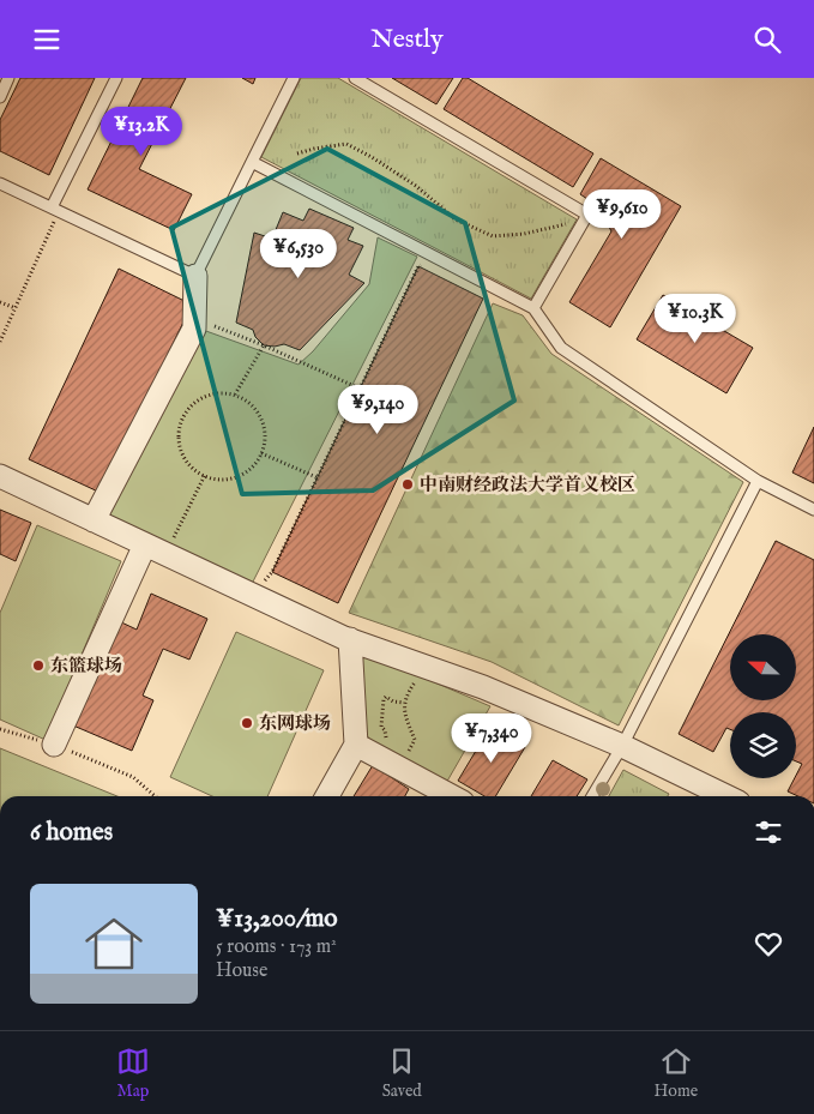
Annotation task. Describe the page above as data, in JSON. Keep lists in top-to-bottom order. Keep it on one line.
{"places":["中南财经政法大学首义校区","东篮球场","东网球场"],"north":"left","page":{"header":"Nestly","price":["¥13.2K","¥9,610","¥6,530","¥10.3K","¥9,140","¥7,340"],"heading":"6 homes","list":[{"name":"¥13,200/mo","note":"5 rooms · 173 m² · House"}],"tabs":["Map","Saved","Home"]}}
